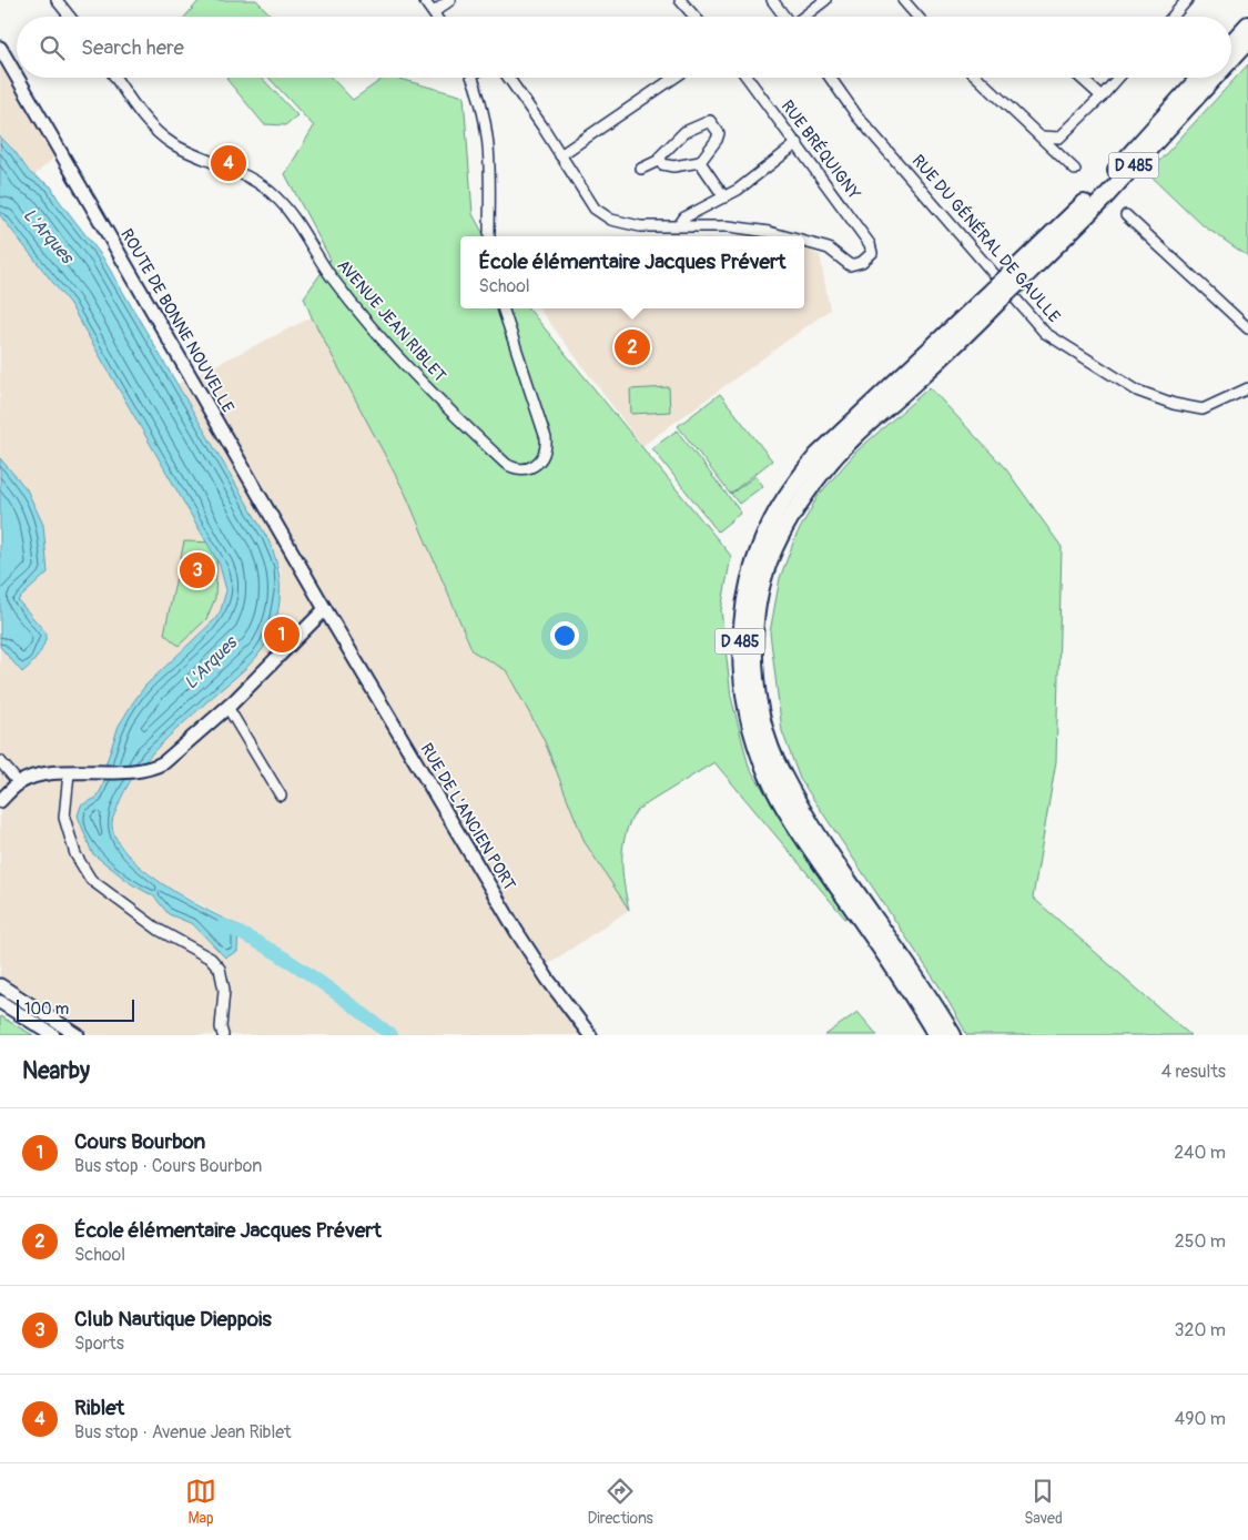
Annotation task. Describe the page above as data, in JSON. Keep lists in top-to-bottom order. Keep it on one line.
{"streets":{"highway":["D 485"],"main road":["ROUTE DE BONNE NOUVELLE","RUE DE L'ANCIEN PORT"],"street":["RUE BRÉQUIGNY","RUE DU GÉNÉRAL DE GAULLE","AVENUE JEAN RIBLET"]},"crossings":[["ROUTE DE BONNE NOUVELLE","RUE DE L'ANCIEN PORT"]],"water":["L'Arques"],"scale_bar":"100 m","page":{"search":"Search here","pins":["4","2","3","1"],"popup":["École élémentaire Jacques Prévert","School"],"scale":"100 m","heading":["Nearby","4 results"],"list":[{"mark":"1","name":"Cours Bourbon","note":"Bus stop · Cours Bourbon","value":"240 m"},{"mark":"2","name":"École élémentaire Jacques Prévert","note":"School","value":"250 m"},{"mark":"3","name":"Club Nautique Dieppois","note":"Sports","value":"320 m"},{"mark":"4","name":"Riblet","note":"Bus stop · Avenue Jean Riblet","value":"490 m"}],"nav":["Map","Directions","Saved"]}}
